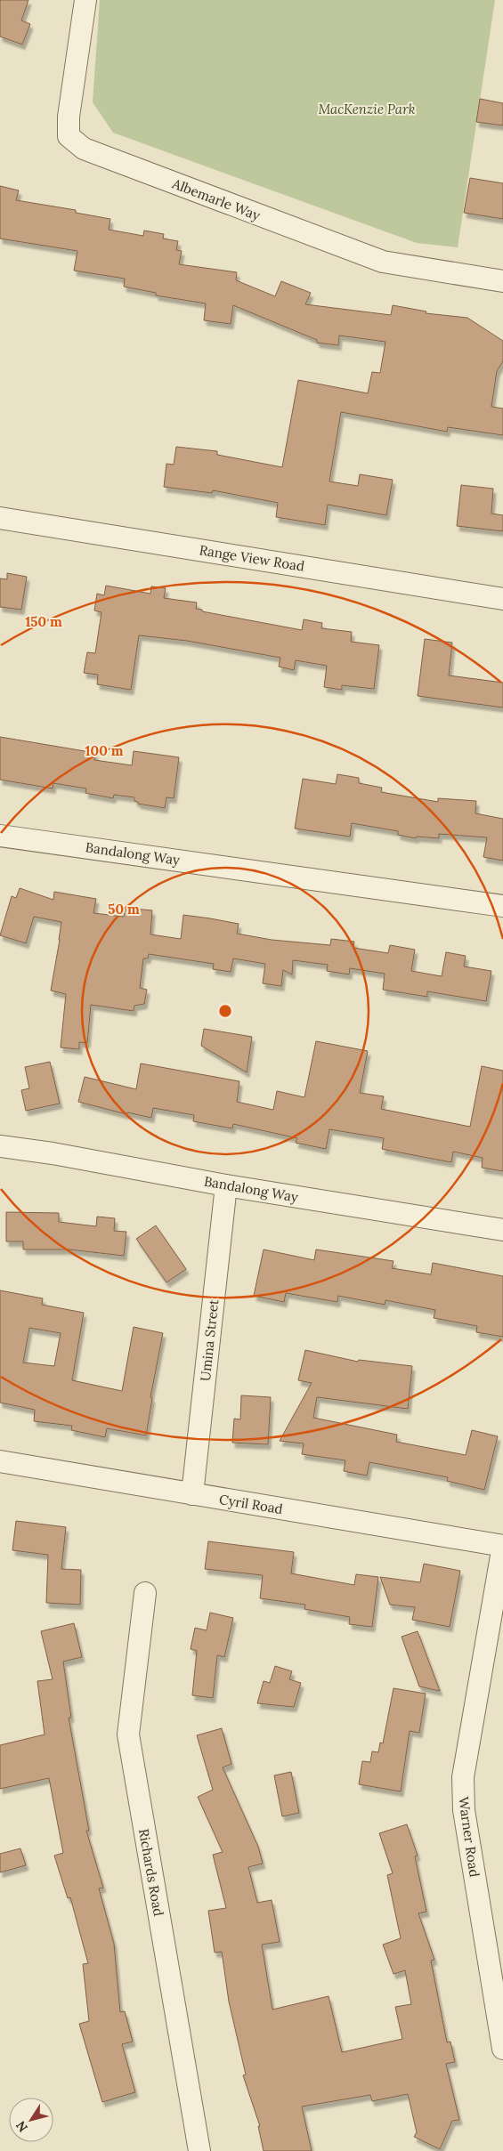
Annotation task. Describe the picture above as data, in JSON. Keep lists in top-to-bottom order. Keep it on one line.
{"streets":{"street":["Albemarle Way","Range View Road","Bandalong Way","Umina Street","Cyril Road","Warner Road","Richards Road"]},"crossings":[["Bandalong Way","Umina Street"],["Umina Street","Cyril Road"],["Cyril Road","Warner Road"]],"parks":["MacKenzie Park"],"north":"bottom left","rings":["150 m","100 m","50 m"]}
